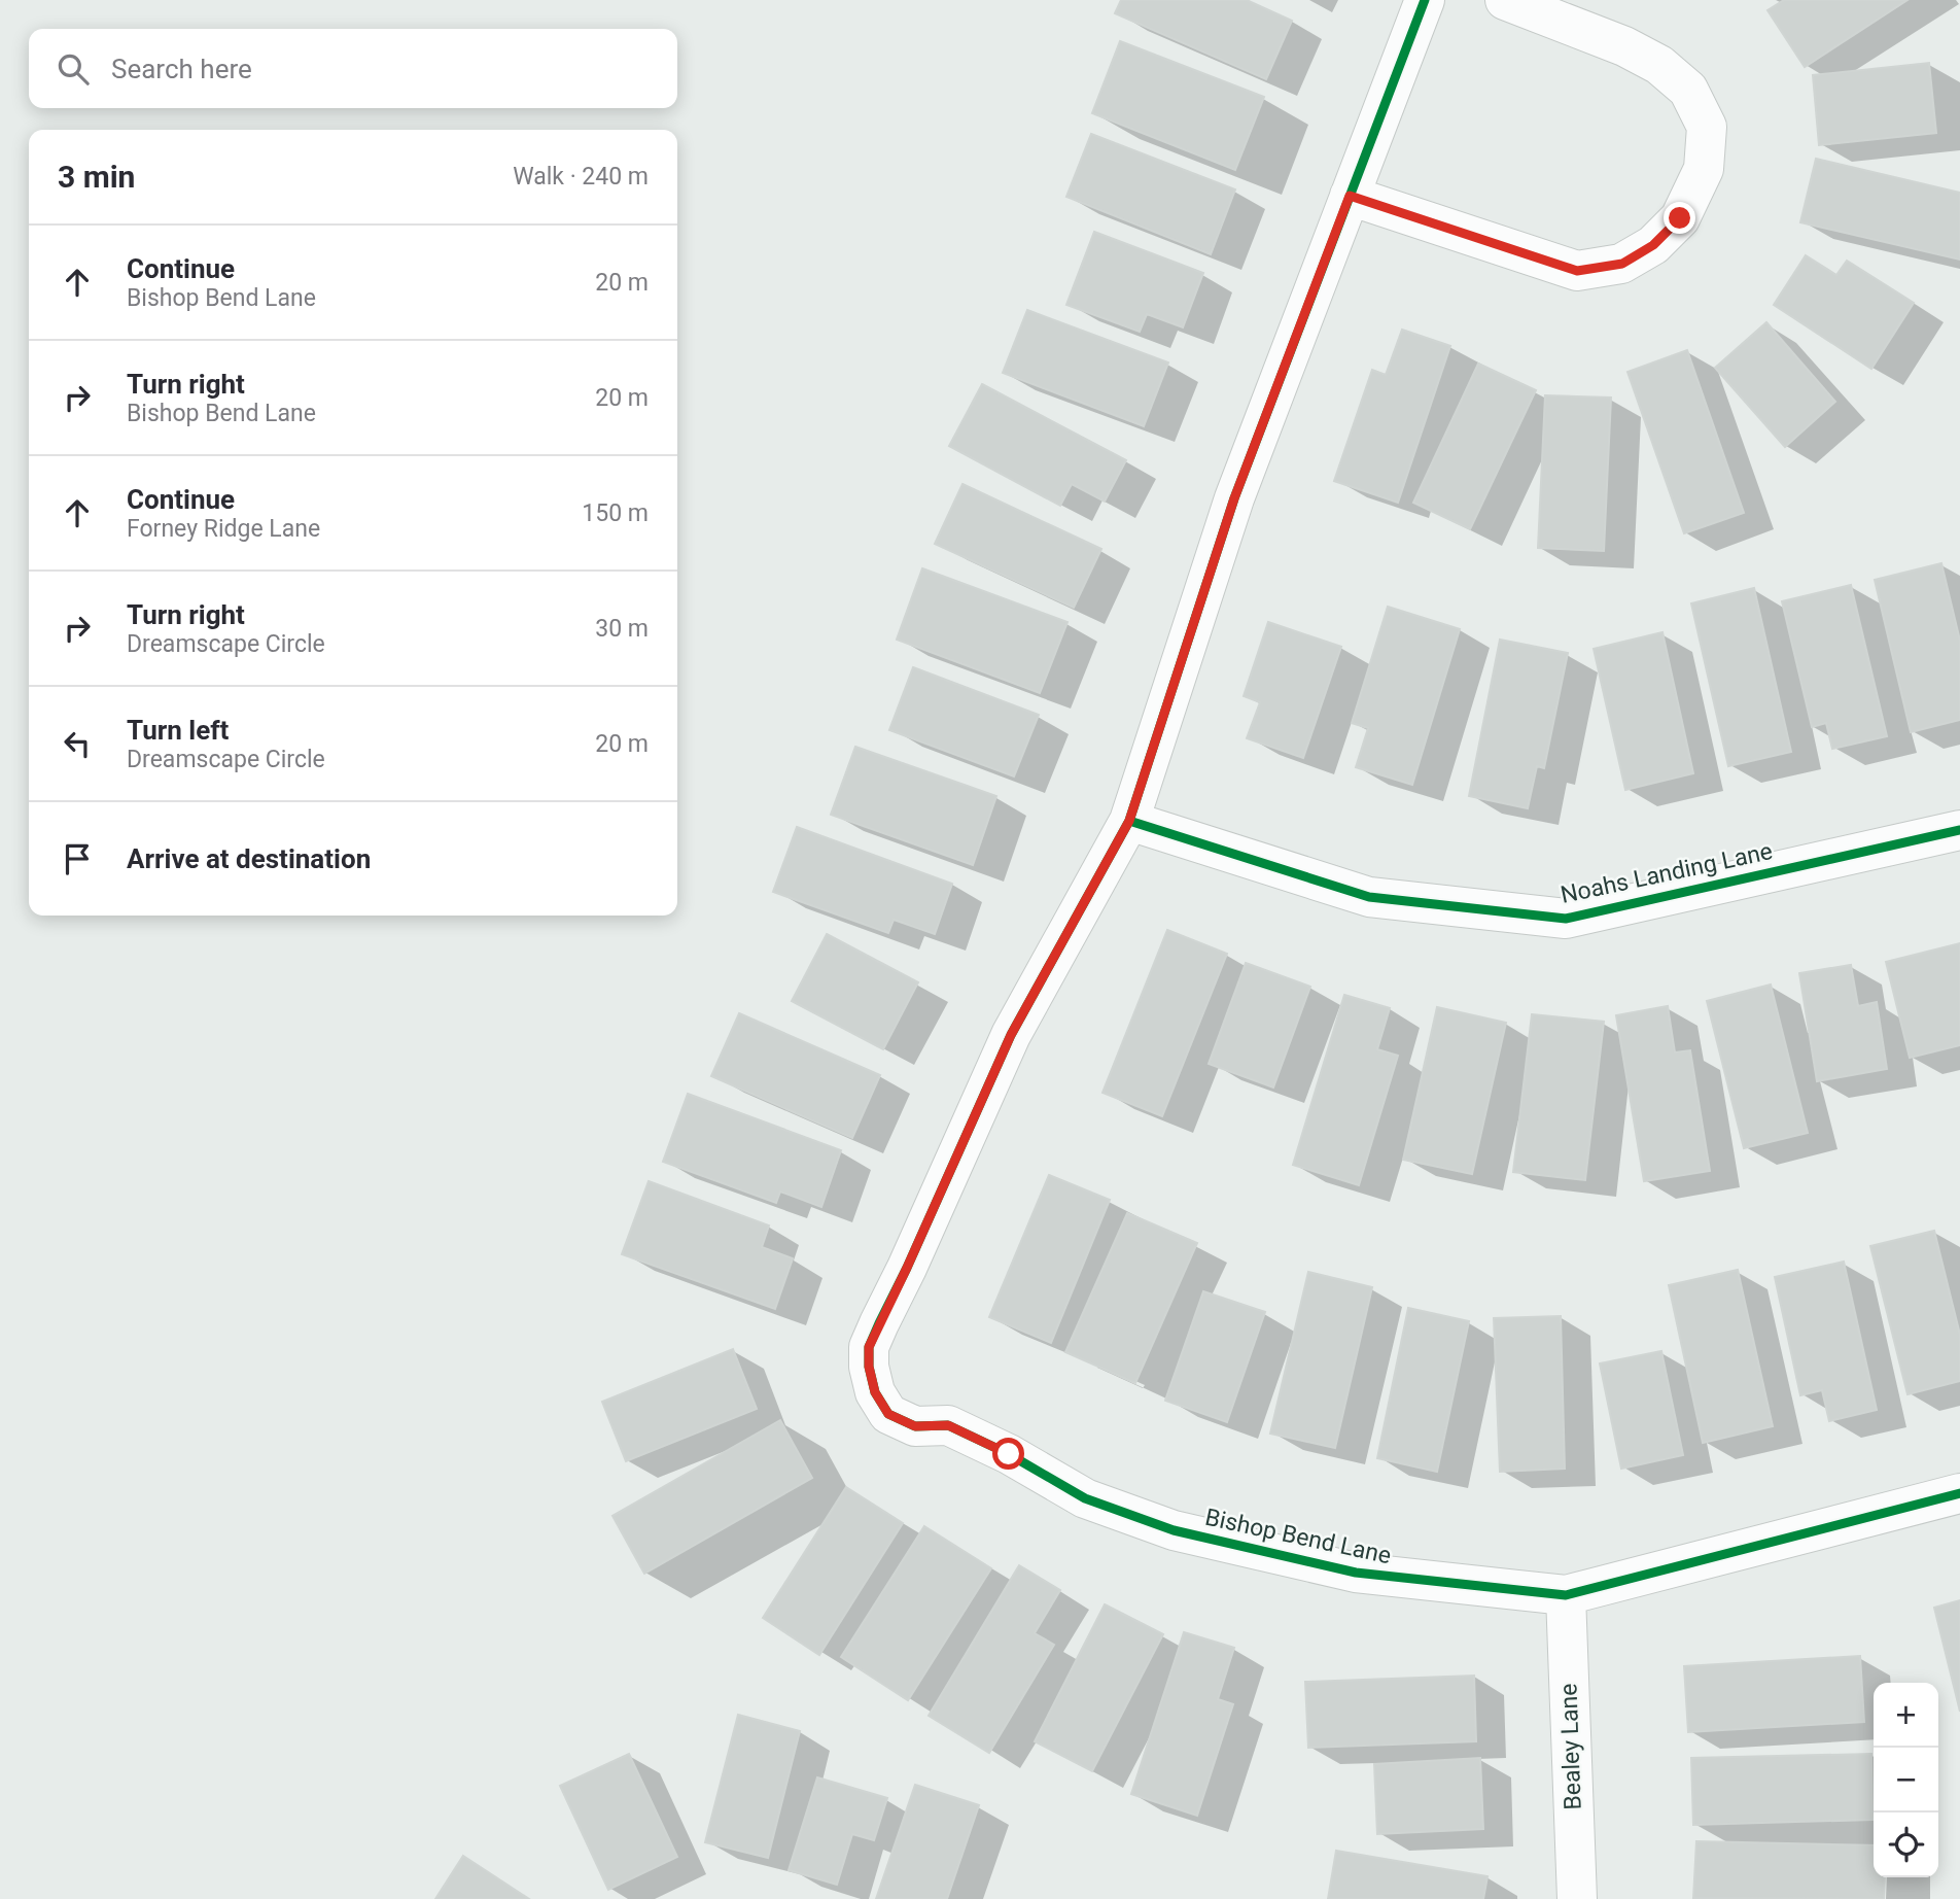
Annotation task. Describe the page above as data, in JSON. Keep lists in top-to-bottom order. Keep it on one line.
{"streets":{"street":["Noahs Landing Lane","Bishop Bend Lane","Bealey Lane"]},"crossings":[["Noahs Landing Lane","Bishop Bend Lane"],["Bishop Bend Lane","Bealey Lane"]],"page":{"search":"Search here","heading":["3 min","Walk · 240 m"],"list":[["Continue","Bishop Bend Lane","20 m"],["Turn right","Bishop Bend Lane","20 m"],["Continue","Forney Ridge Lane","150 m"],["Turn right","Dreamscape Circle","30 m"],["Turn left","Dreamscape Circle","20 m"],"Arrive at destination"],"map_buttons":["+","−"]}}
